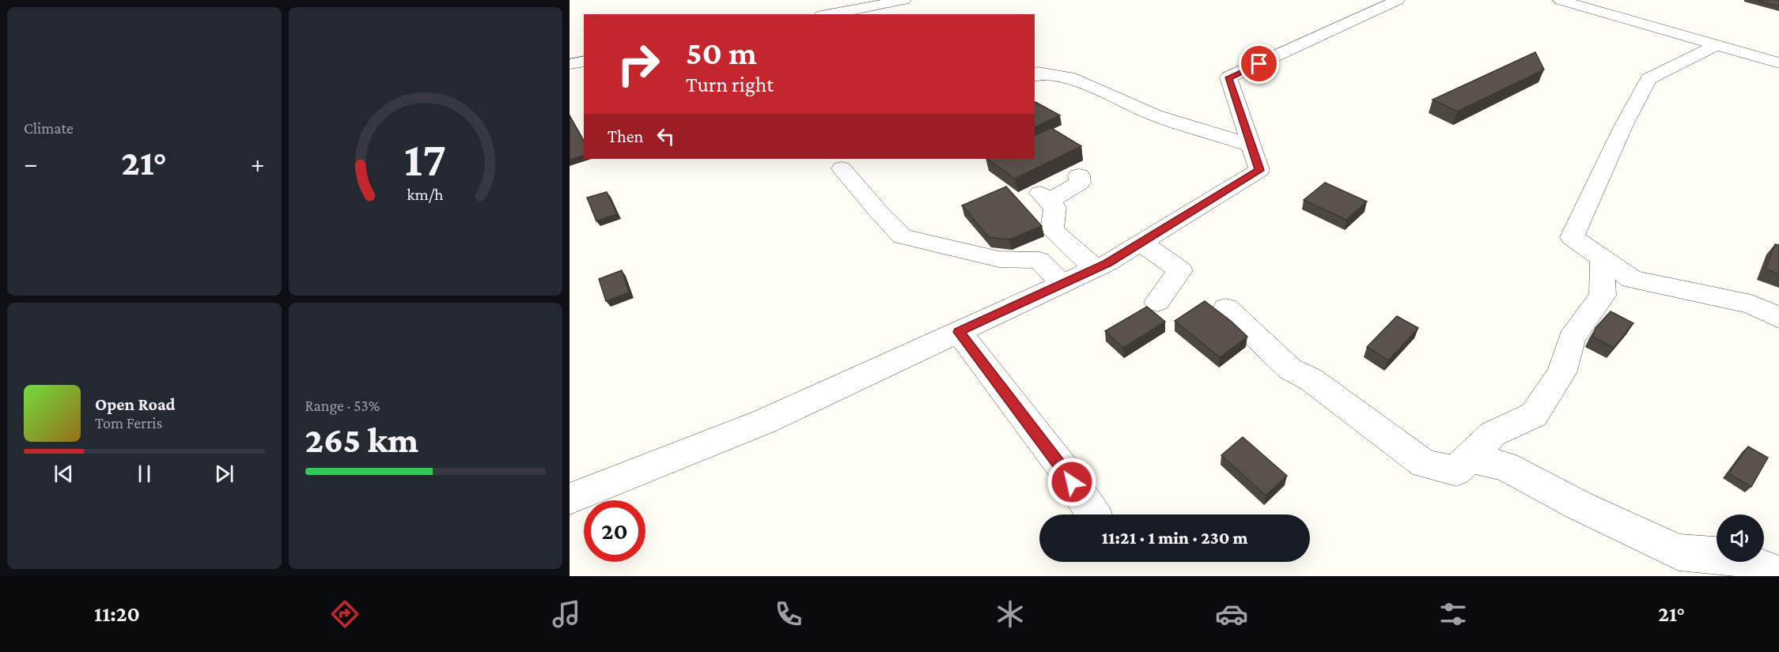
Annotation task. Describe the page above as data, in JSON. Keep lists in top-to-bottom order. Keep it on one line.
{"page":{"tile":["Climate",["Range · 53%","265 km"]],"turn":["50 m","Turn right"],"then":"Then","heat":["−","21°","+"],"song":["Open Road","Tom Ferris"],"limit":"20","trip":"11:21 · 1 min · 230 m","tabs":["11:20","21°"],"gauge":["17","km/h"]}}
